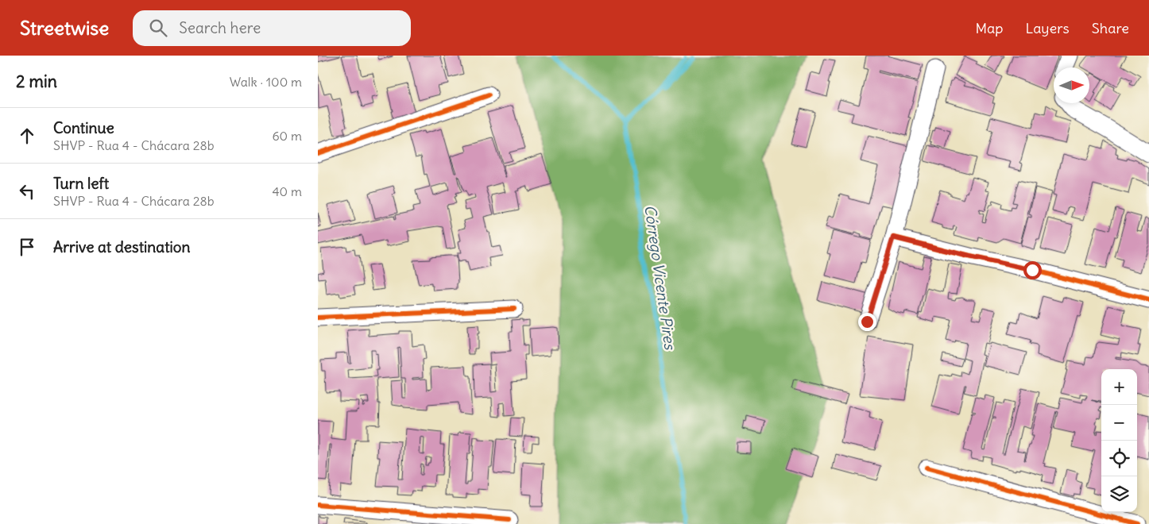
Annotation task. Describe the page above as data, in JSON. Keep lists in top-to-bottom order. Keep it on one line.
{"water":["Córrego Vicente Pires"],"north":"right","page":{"header":"Streetwise","search":"Search here","nav":["Map","Layers","Share"],"heading":["2 min","Walk · 100 m"],"list":[["Continue","SHVP - Rua 4 - Chácara 28b","60 m"],["Turn left","SHVP - Rua 4 - Chácara 28b","40 m"],"Arrive at destination"],"map_buttons":["+","−"]}}
